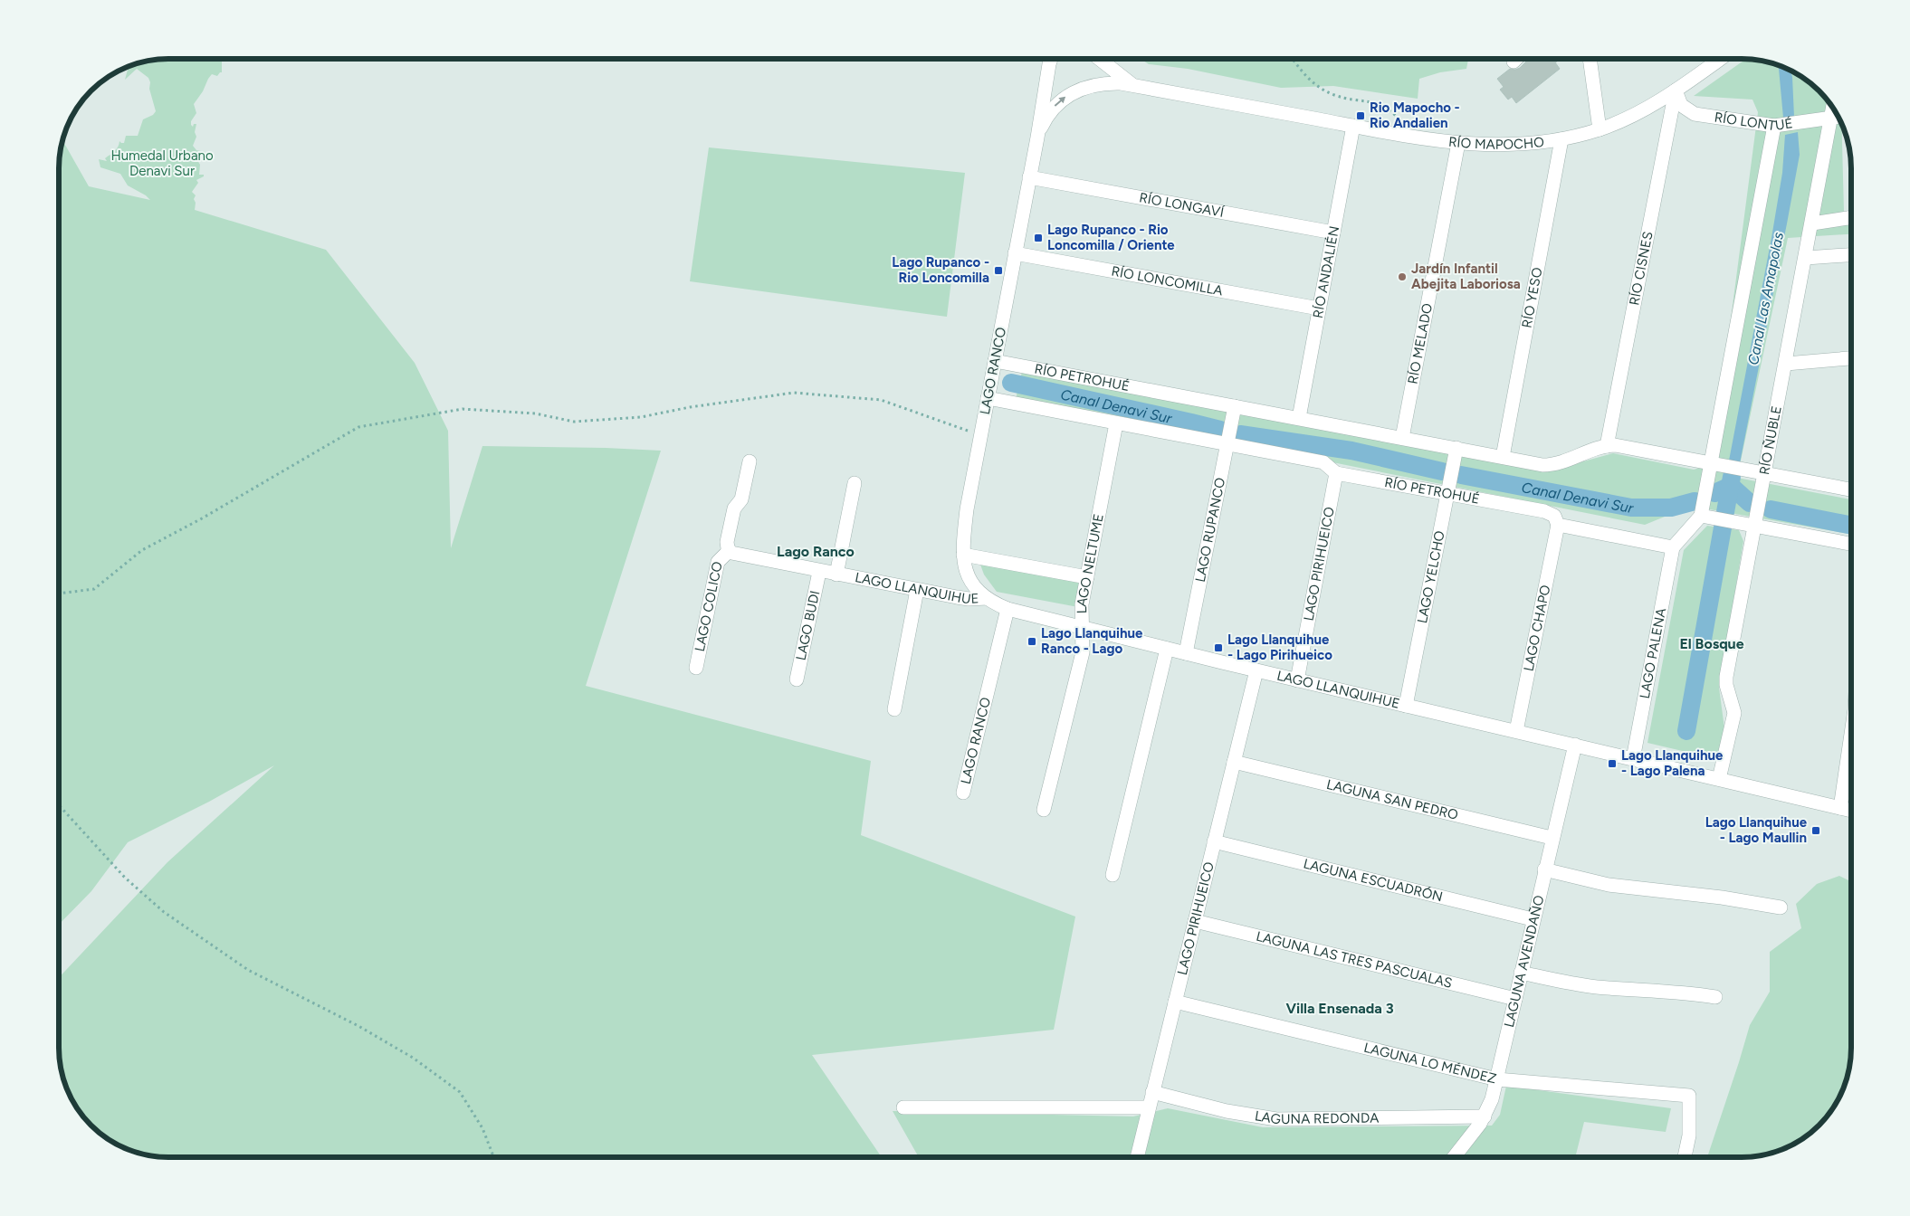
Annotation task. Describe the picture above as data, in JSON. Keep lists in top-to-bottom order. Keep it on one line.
{"streets":{"street":["RÍO LONTUÉ","RÍO MAPOCHO","RÍO LONGAVÍ","RÍO CISNES","RÍO ANDALIÉN","RÍO LONCOMILLA","RÍO YESO","RÍO MELADO","LAGO RANCO","RÍO PETROHUÉ","RÍO ÑUBLE","LAGO RUPANCO","LAGO NELTUME","LAGO PIRIHUEICO","LAGO YELCHO","LAGO LLANQUIHUE","LAGO COLICO","LAGO BUDI","LAGO CHAPO","LAGO PALENA","LAGUNA SAN PEDRO","LAGUNA ESCUADRÓN","LAGUNA LAS TRES PASCUALAS","LAGUNA AVENDAÑO","LAGUNA LO MÉNDEZ","LAGUNA REDONDA"]},"crossings":[["RÍO LONTUÉ","RÍO MAPOCHO"],["RÍO LONTUÉ","RÍO CISNES"],["RÍO LONTUÉ","RÍO ÑUBLE"],["RÍO MAPOCHO","RÍO CISNES"],["RÍO MAPOCHO","RÍO ANDALIÉN"],["RÍO MAPOCHO","RÍO YESO"],["RÍO MAPOCHO","RÍO MELADO"],["RÍO MAPOCHO","LAGO RANCO"],["RÍO LONGAVÍ","RÍO ANDALIÉN"],["RÍO LONGAVÍ","LAGO RANCO"],["RÍO CISNES","RÍO PETROHUÉ"],["RÍO ANDALIÉN","RÍO LONCOMILLA"],["RÍO ANDALIÉN","RÍO PETROHUÉ"],["RÍO LONCOMILLA","LAGO RANCO"],["RÍO YESO","RÍO PETROHUÉ"],["RÍO MELADO","RÍO PETROHUÉ"],["LAGO RANCO","RÍO PETROHUÉ"],["LAGO RANCO","LAGO LLANQUIHUE"],["RÍO PETROHUÉ","RÍO ÑUBLE"],["RÍO PETROHUÉ","LAGO RUPANCO"],["RÍO PETROHUÉ","LAGO NELTUME"],["RÍO PETROHUÉ","LAGO PIRIHUEICO"],["RÍO PETROHUÉ","LAGO YELCHO"],["RÍO PETROHUÉ","LAGO CHAPO"],["RÍO PETROHUÉ","LAGO PALENA"],["RÍO ÑUBLE","LAGO LLANQUIHUE"],["LAGO RUPANCO","LAGO LLANQUIHUE"],["LAGO NELTUME","LAGO LLANQUIHUE"],["LAGO PIRIHUEICO","LAGO LLANQUIHUE"],["LAGO PIRIHUEICO","LAGUNA SAN PEDRO"],["LAGO PIRIHUEICO","LAGUNA ESCUADRÓN"],["LAGO PIRIHUEICO","LAGUNA LAS TRES PASCUALAS"],["LAGO PIRIHUEICO","LAGUNA LO MÉNDEZ"],["LAGO PIRIHUEICO","LAGUNA REDONDA"],["LAGO YELCHO","LAGO LLANQUIHUE"],["LAGO LLANQUIHUE","LAGO COLICO"],["LAGO LLANQUIHUE","LAGO BUDI"],["LAGO LLANQUIHUE","LAGO CHAPO"],["LAGO LLANQUIHUE","LAGO PALENA"],["LAGO LLANQUIHUE","LAGUNA AVENDAÑO"],["LAGUNA SAN PEDRO","LAGUNA AVENDAÑO"],["LAGUNA ESCUADRÓN","LAGUNA AVENDAÑO"],["LAGUNA LAS TRES PASCUALAS","LAGUNA AVENDAÑO"],["LAGUNA AVENDAÑO","LAGUNA LO MÉNDEZ"],["LAGUNA AVENDAÑO","LAGUNA REDONDA"]],"districts":["Lago Ranco","El Bosque","Villa Ensenada 3"],"water":["Canal Las Amapolas","Canal Denavi Sur"],"parks":["Humedal Urbano Denavi Sur"],"places":{"transit":["Rio Mapocho - Rio Andalien","Lago Rupanco - Rio Loncomilla / Oriente","Lago Rupanco - Rio Loncomilla","Lago Llanquihue Ranco - Lago","Lago Llanquihue - Lago Pirihueico","Lago Llanquihue - Lago Palena","Lago Llanquihue - Lago Maullin"],"other":["Jardín Infantil Abejita Laboriosa"]}}
